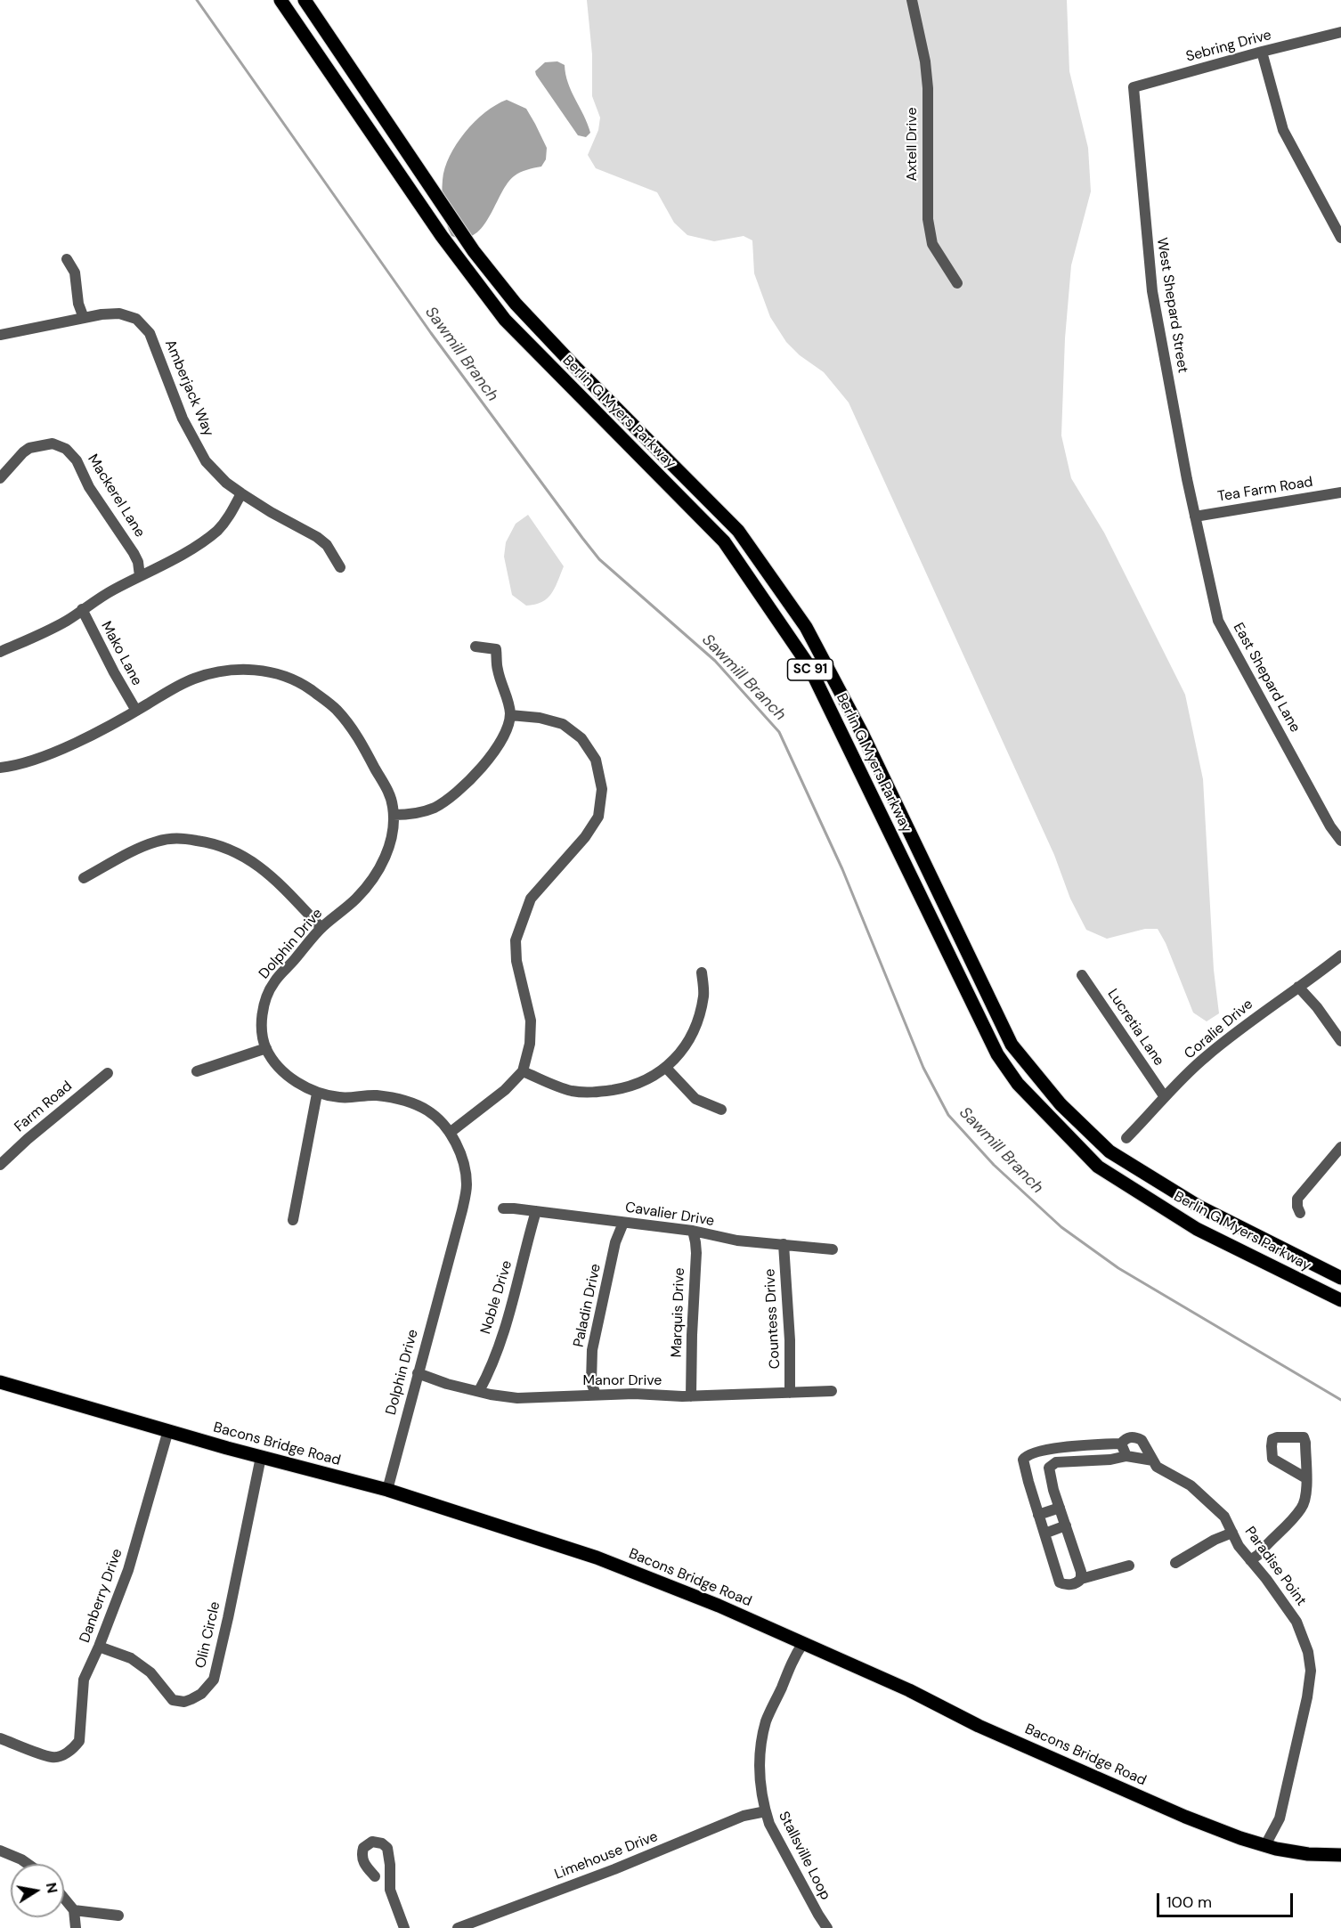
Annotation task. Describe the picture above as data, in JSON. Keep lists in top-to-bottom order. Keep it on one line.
{"streets":{"main road":["Berlin G Myers Parkway","SC 91","Bacons Bridge Road"],"street":["Sebring Drive","Axtell Drive","West Shepard Street","Amberjack Way","Tea Farm Road","Mackerel Lane","Mako Lane","East Shepard Lane","Dolphin Drive","Lucretia Lane","Coralie Drive","Farm Road","Cavalier Drive","Noble Drive","Paladin Drive","Marquis Drive","Countess Drive","Manor Drive","Paradise Point","Danberry Drive","Olin Circle","Limehouse Drive","Stallsville Loop"]},"crossings":[["Sebring Drive","West Shepard Street"],["West Shepard Street","Tea Farm Road"],["West Shepard Street","East Shepard Lane"],["Tea Farm Road","East Shepard Lane"],["Mako Lane","Dolphin Drive"],["Dolphin Drive","Manor Drive"],["Dolphin Drive","Bacons Bridge Road"],["Lucretia Lane","Coralie Drive"],["Cavalier Drive","Noble Drive"],["Cavalier Drive","Paladin Drive"],["Cavalier Drive","Marquis Drive"],["Cavalier Drive","Countess Drive"],["Noble Drive","Manor Drive"],["Paladin Drive","Manor Drive"],["Marquis Drive","Manor Drive"],["Countess Drive","Manor Drive"],["Bacons Bridge Road","Paradise Point"],["Bacons Bridge Road","Danberry Drive"],["Bacons Bridge Road","Olin Circle"],["Bacons Bridge Road","Stallsville Loop"],["Danberry Drive","Olin Circle"],["Limehouse Drive","Stallsville Loop"]],"water":["Sawmill Branch"],"scale_bar":"100 m","north":"right"}
